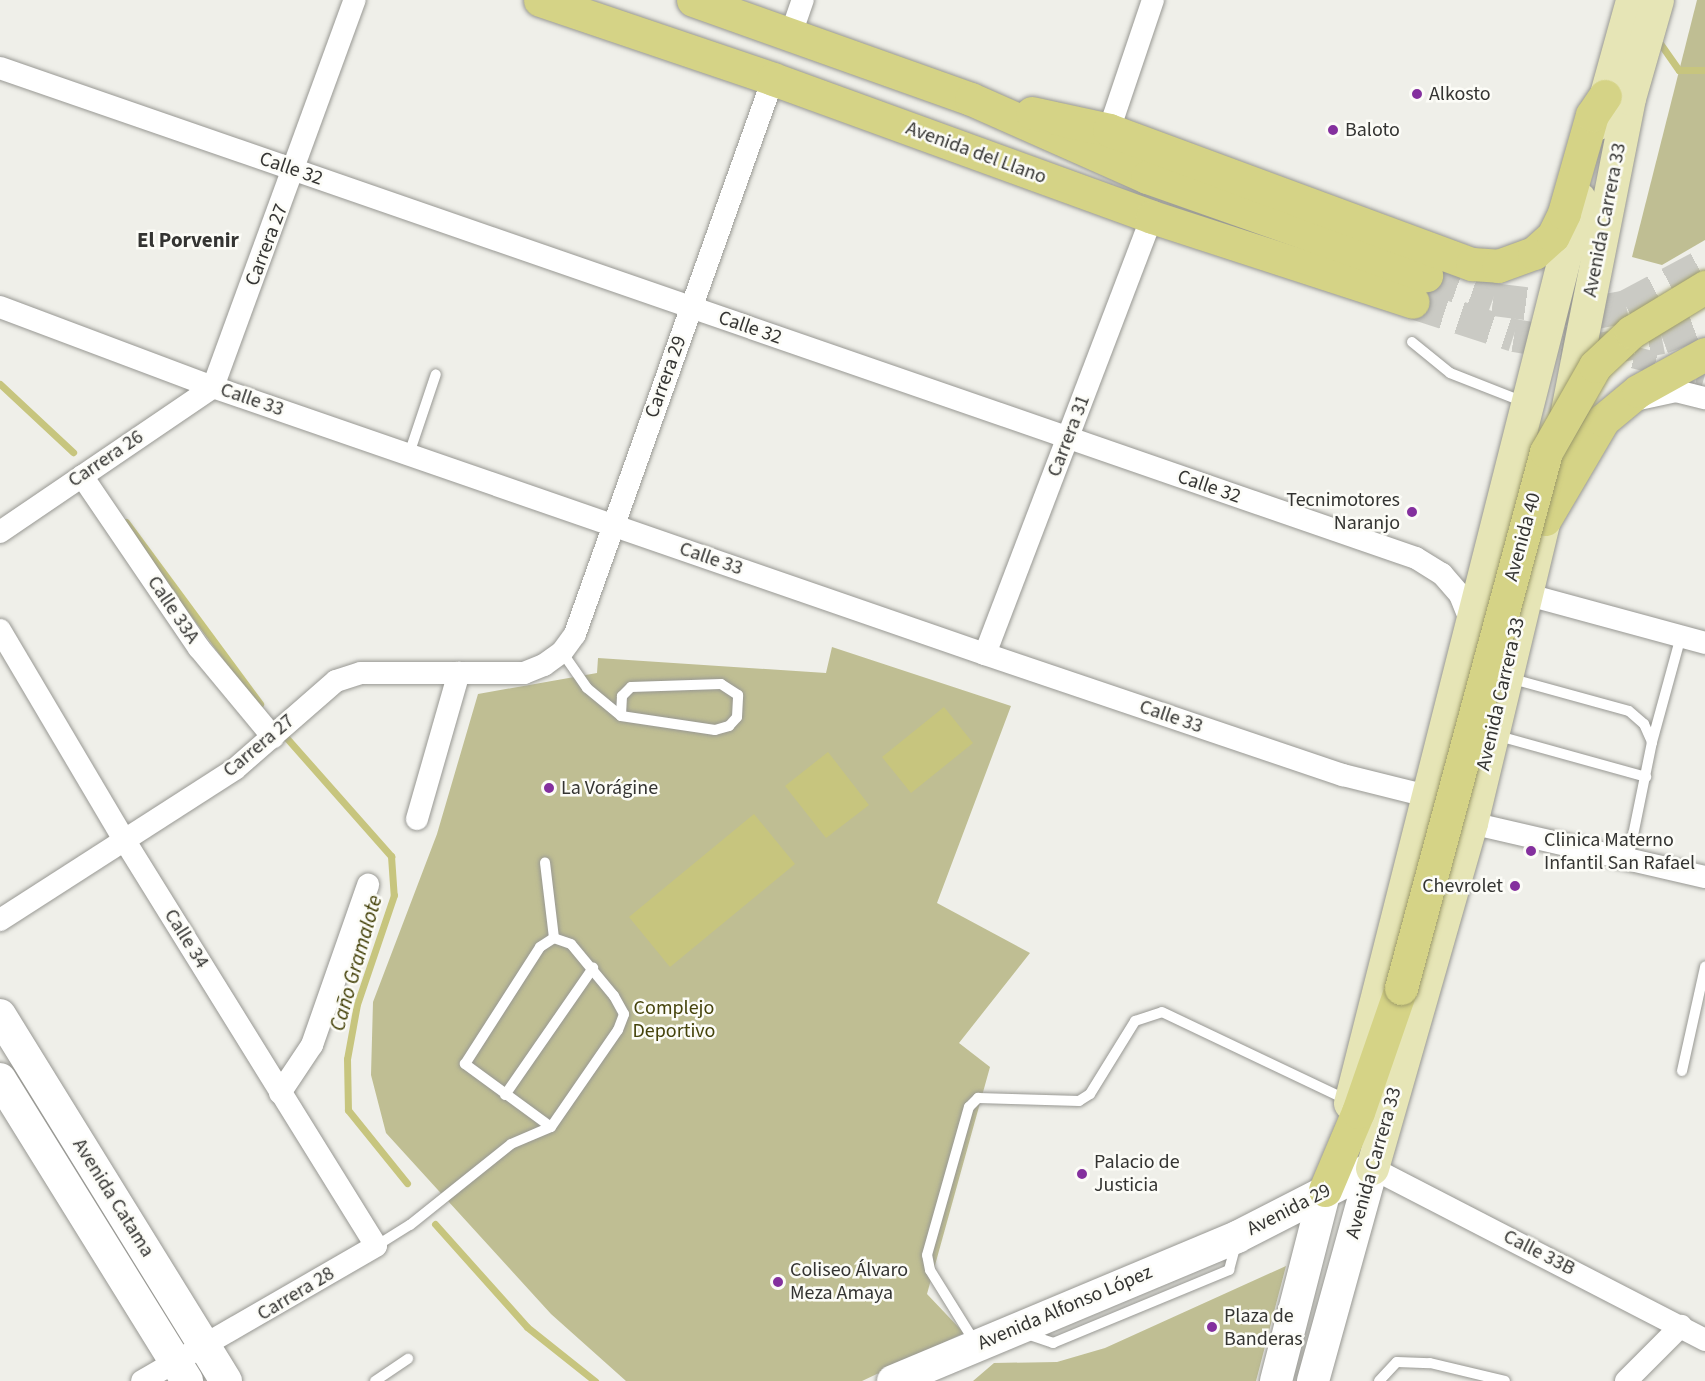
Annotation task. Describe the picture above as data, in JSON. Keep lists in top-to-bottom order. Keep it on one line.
{"streets":{"highway":["Avenida del Llano","Avenida Carrera 33","Avenida 40"],"main road":["Avenida Catama","Avenida 29","Avenida Alfonso López"],"street":["Calle 32","Carrera 27","Carrera 29","Calle 33","Carrera 31","Carrera 26","Calle 33A","Calle 34","Calle 33B","Carrera 28"]},"crossings":[["Avenida del Llano","Carrera 29"],["Avenida del Llano","Carrera 31"],["Calle 32","Avenida Carrera 33"],["Calle 32","Carrera 27"],["Calle 32","Carrera 29"],["Calle 32","Carrera 31"],["Avenida Carrera 33","Calle 33"],["Avenida Carrera 33","Avenida 40"],["Avenida Carrera 33","Avenida 29"],["Avenida Carrera 33","Calle 33B"],["Carrera 27","Carrera 29"],["Carrera 27","Calle 33"],["Carrera 27","Carrera 26"],["Carrera 27","Calle 33A"],["Carrera 27","Calle 34"],["Carrera 29","Calle 33"],["Calle 33","Carrera 31"],["Calle 33","Carrera 26"],["Carrera 26","Calle 33A"],["Calle 34","Carrera 28"],["Avenida Catama","Carrera 28"],["Avenida 29","Calle 33B"],["Avenida 29","Avenida Alfonso López"]],"districts":["El Porvenir"],"water":["Caño Gramalote"],"parks":["Complejo Deportivo"],"places":["Alkosto","Baloto","Tecnimotores Naranjo","La Vorágine","Clinica Materno Infantil San Rafael","Chevrolet","Palacio de Justicia","Coliseo Álvaro Meza Amaya","Plaza de Banderas"]}
